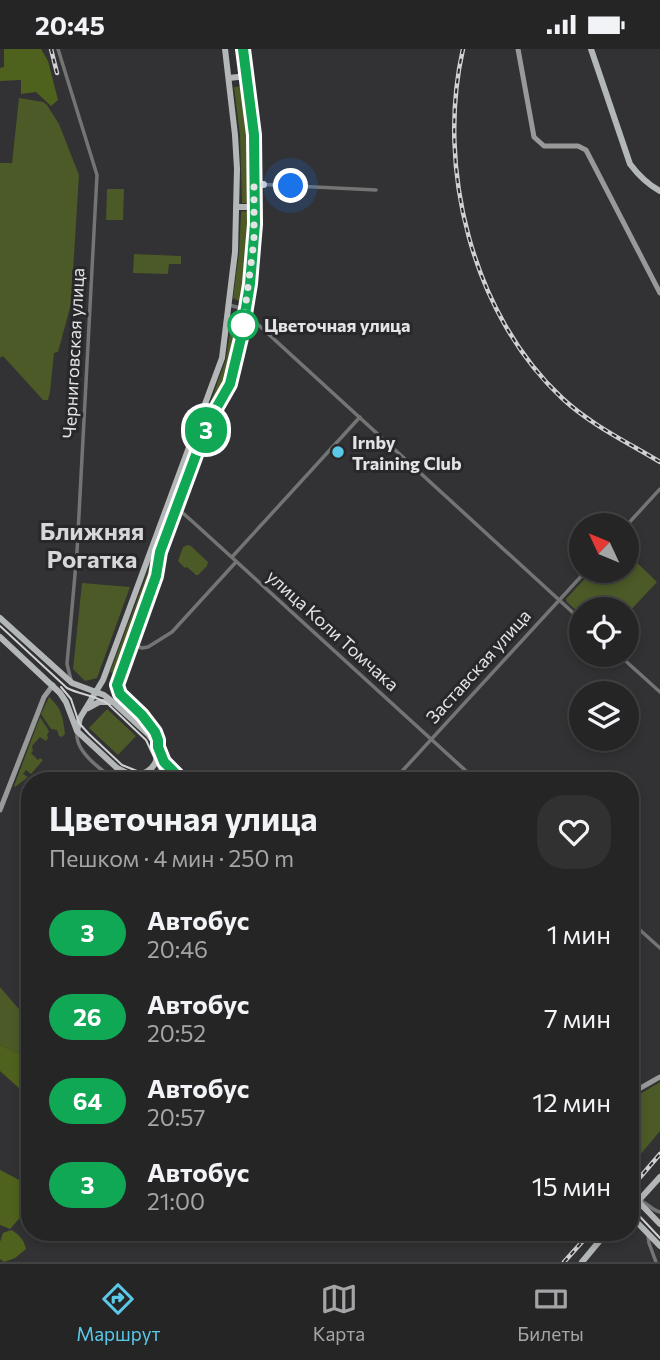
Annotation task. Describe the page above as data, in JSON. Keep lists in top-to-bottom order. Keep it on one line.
{"streets":{"street":["Черниговская улица","улица Коли Томчака","Заставская улица"]},"crossings":[["улица Коли Томчака","Заставская улица"]],"districts":["Ближняя Рогатка"],"places":["Цветочная улица","Irnby Training Club"],"lines":["bus line 3"],"north":"top left","page":{"status":"20:45","on_map":"3","heading":["Цветочная улица","Пешком · 4 мин · 250 m"],"list":[{"mark":"3","name":"Автобус","note":"20:46","value":"1 мин"},{"mark":"26","name":"Автобус","note":"20:52","value":"7 мин"},{"mark":"64","name":"Автобус","note":"20:57","value":"12 мин"},{"mark":"3","name":"Автобус","note":"21:00","value":"15 мин"}],"tabs":["Маршрут","Карта","Билеты"]}}
